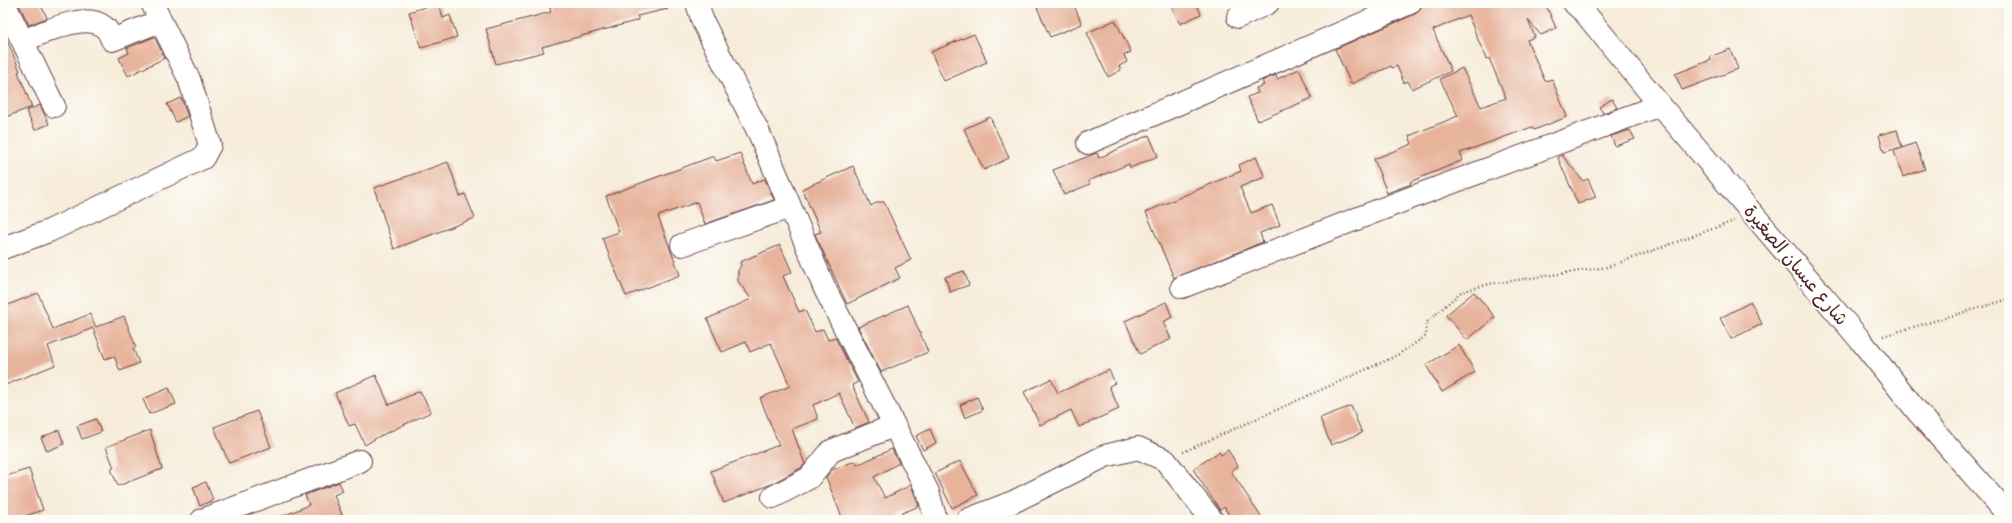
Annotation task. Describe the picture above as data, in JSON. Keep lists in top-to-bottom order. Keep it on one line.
{"streets":{"street":["شارع عبسان الصغيرة"]}}
